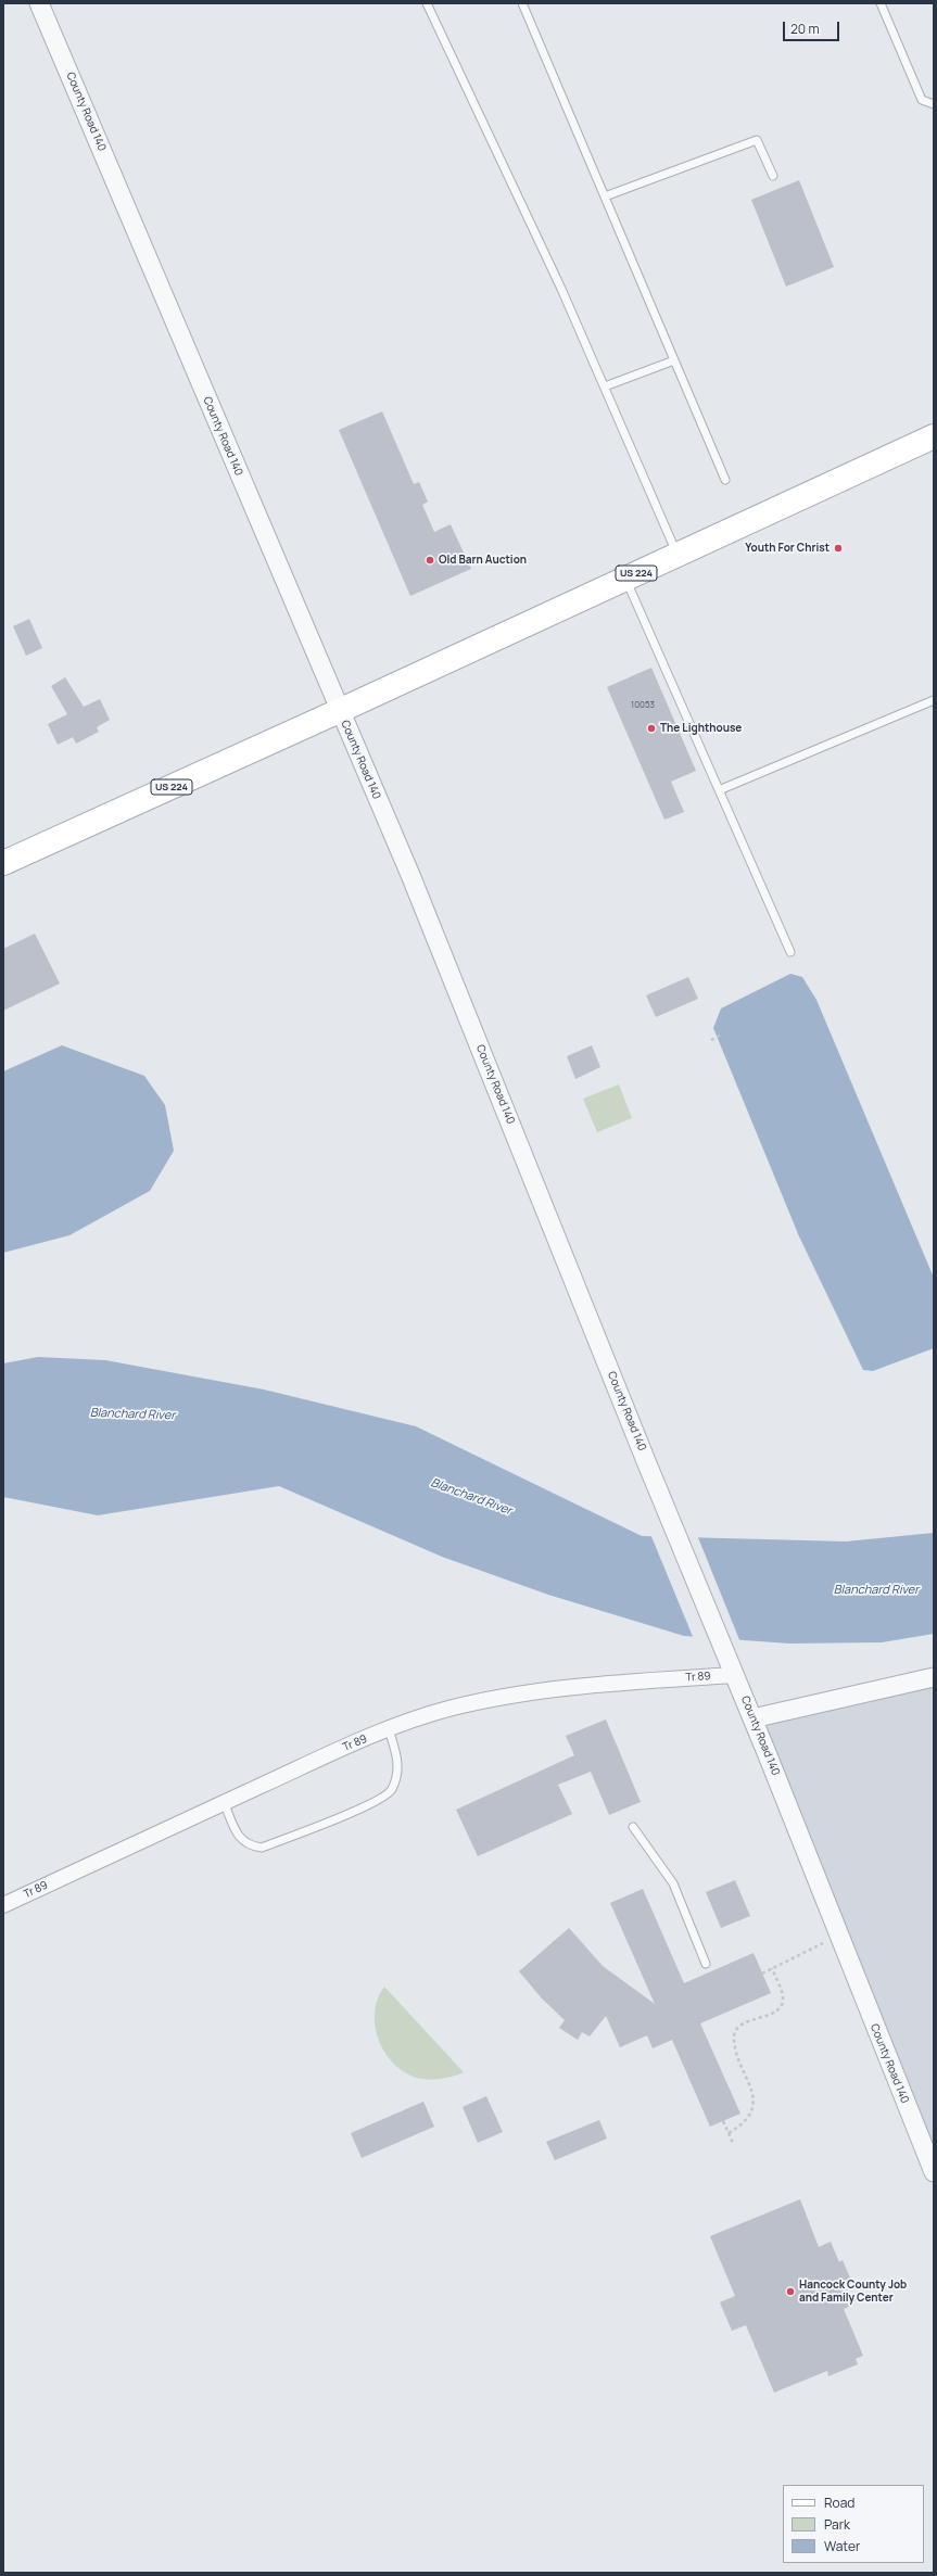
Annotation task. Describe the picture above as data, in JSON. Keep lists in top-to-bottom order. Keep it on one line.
{"streets":{"main road":["US 224"],"street":["County Road 140","Tr 89"]},"crossings":[["County Road 140","US 224"],["County Road 140","Tr 89"]],"water":["Blanchard River"],"places":["Youth For Christ","Old Barn Auction","The Lighthouse","Hancock County Job and Family Center"],"house_numbers":["10053"],"legend":["Road","Park","Water"],"scale_bar":"20 m"}
